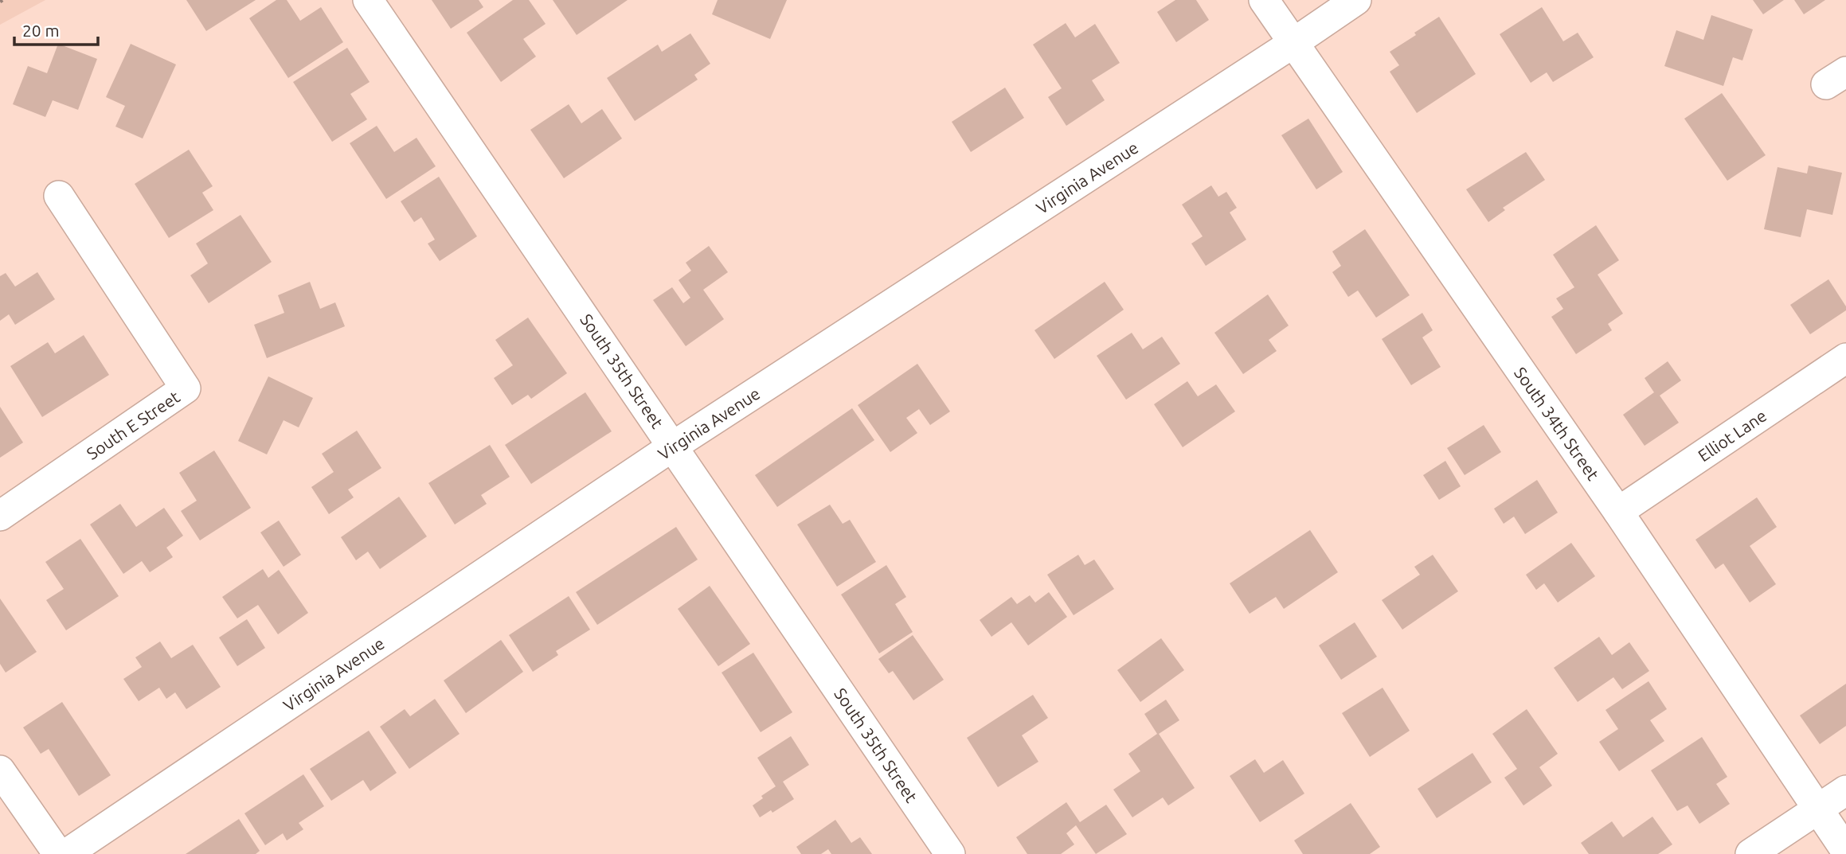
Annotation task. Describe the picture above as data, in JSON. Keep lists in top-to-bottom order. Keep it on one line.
{"streets":{"street":["Virginia Avenue","South 35th Street","South 34th Street","South E Street","Elliot Lane"]},"crossings":[["Virginia Avenue","South 35th Street"],["Virginia Avenue","South 34th Street"],["South 34th Street","Elliot Lane"]],"scale_bar":"20 m"}
